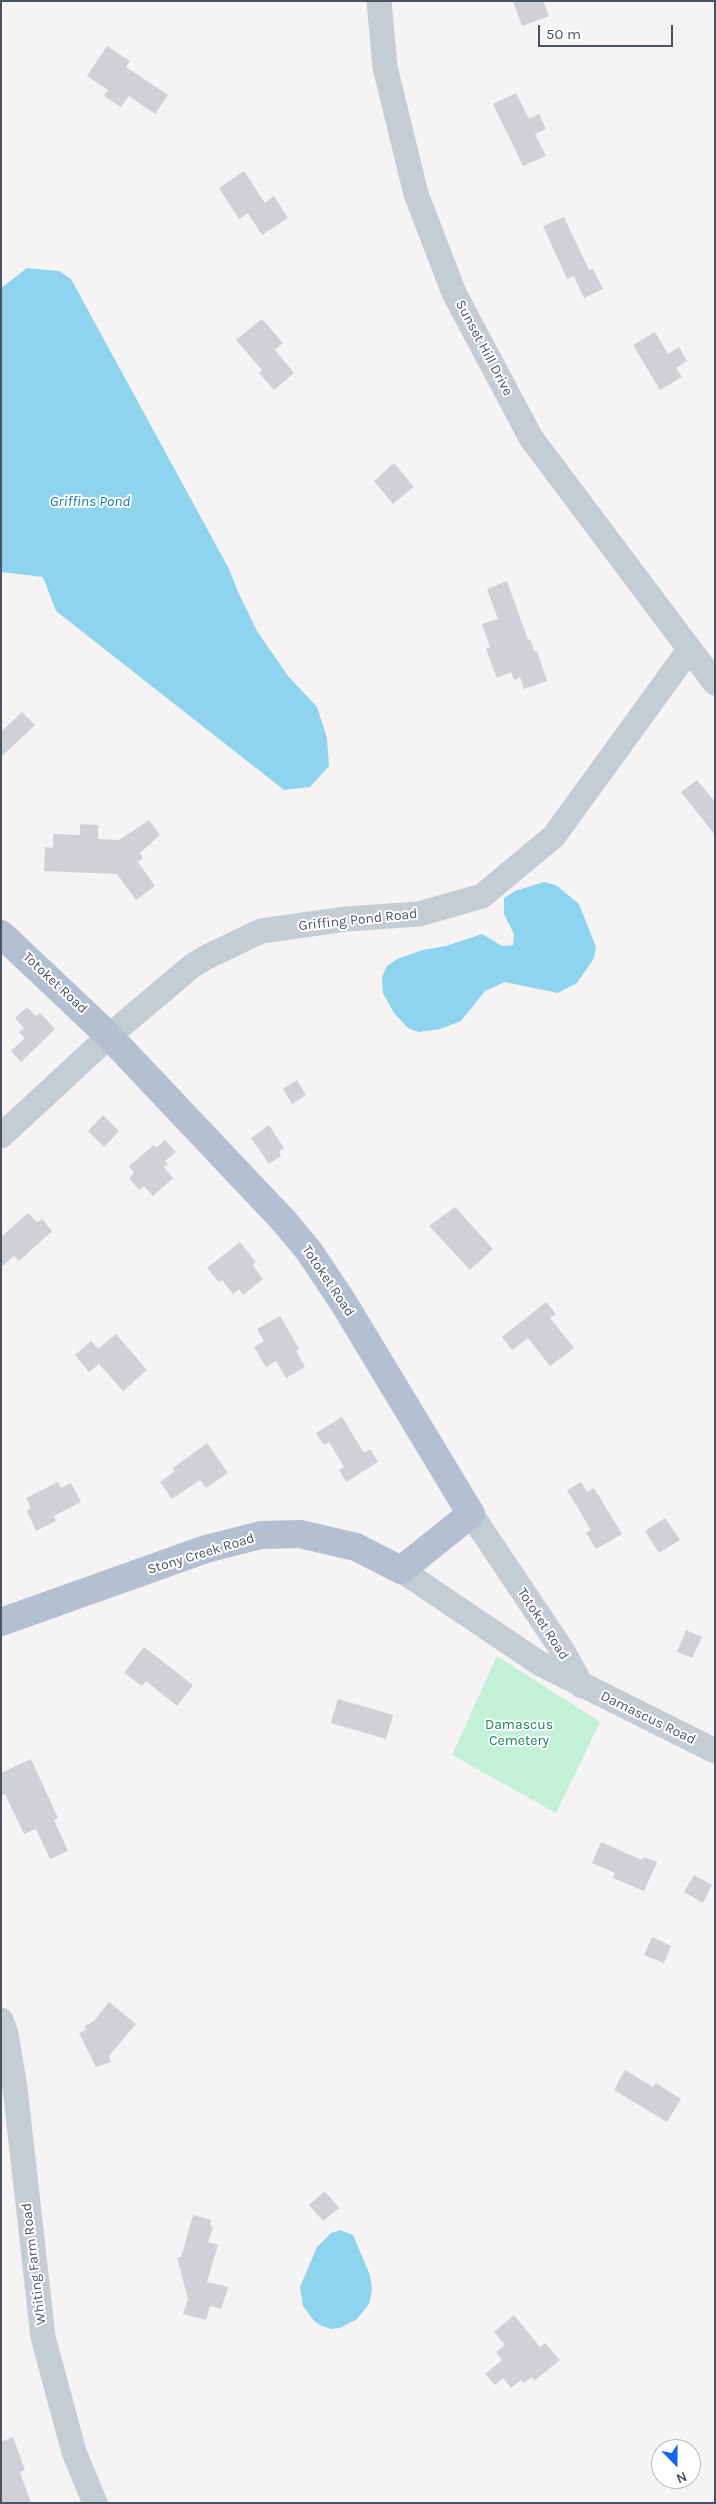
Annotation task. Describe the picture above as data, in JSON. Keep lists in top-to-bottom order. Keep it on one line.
{"streets":{"main road":["Totoket Road","Stony Creek Road"],"street":["Sunset Hill Drive","Griffing Pond Road","Damascus Road","Whiting Farm Road"]},"crossings":[["Sunset Hill Drive","Griffing Pond Road"],["Griffing Pond Road","Totoket Road"],["Totoket Road","Stony Creek Road"],["Totoket Road","Damascus Road"],["Stony Creek Road","Damascus Road"]],"water":["Griffins Pond"],"parks":["Damascus Cemetery"],"scale_bar":"50 m","north":"bottom"}
